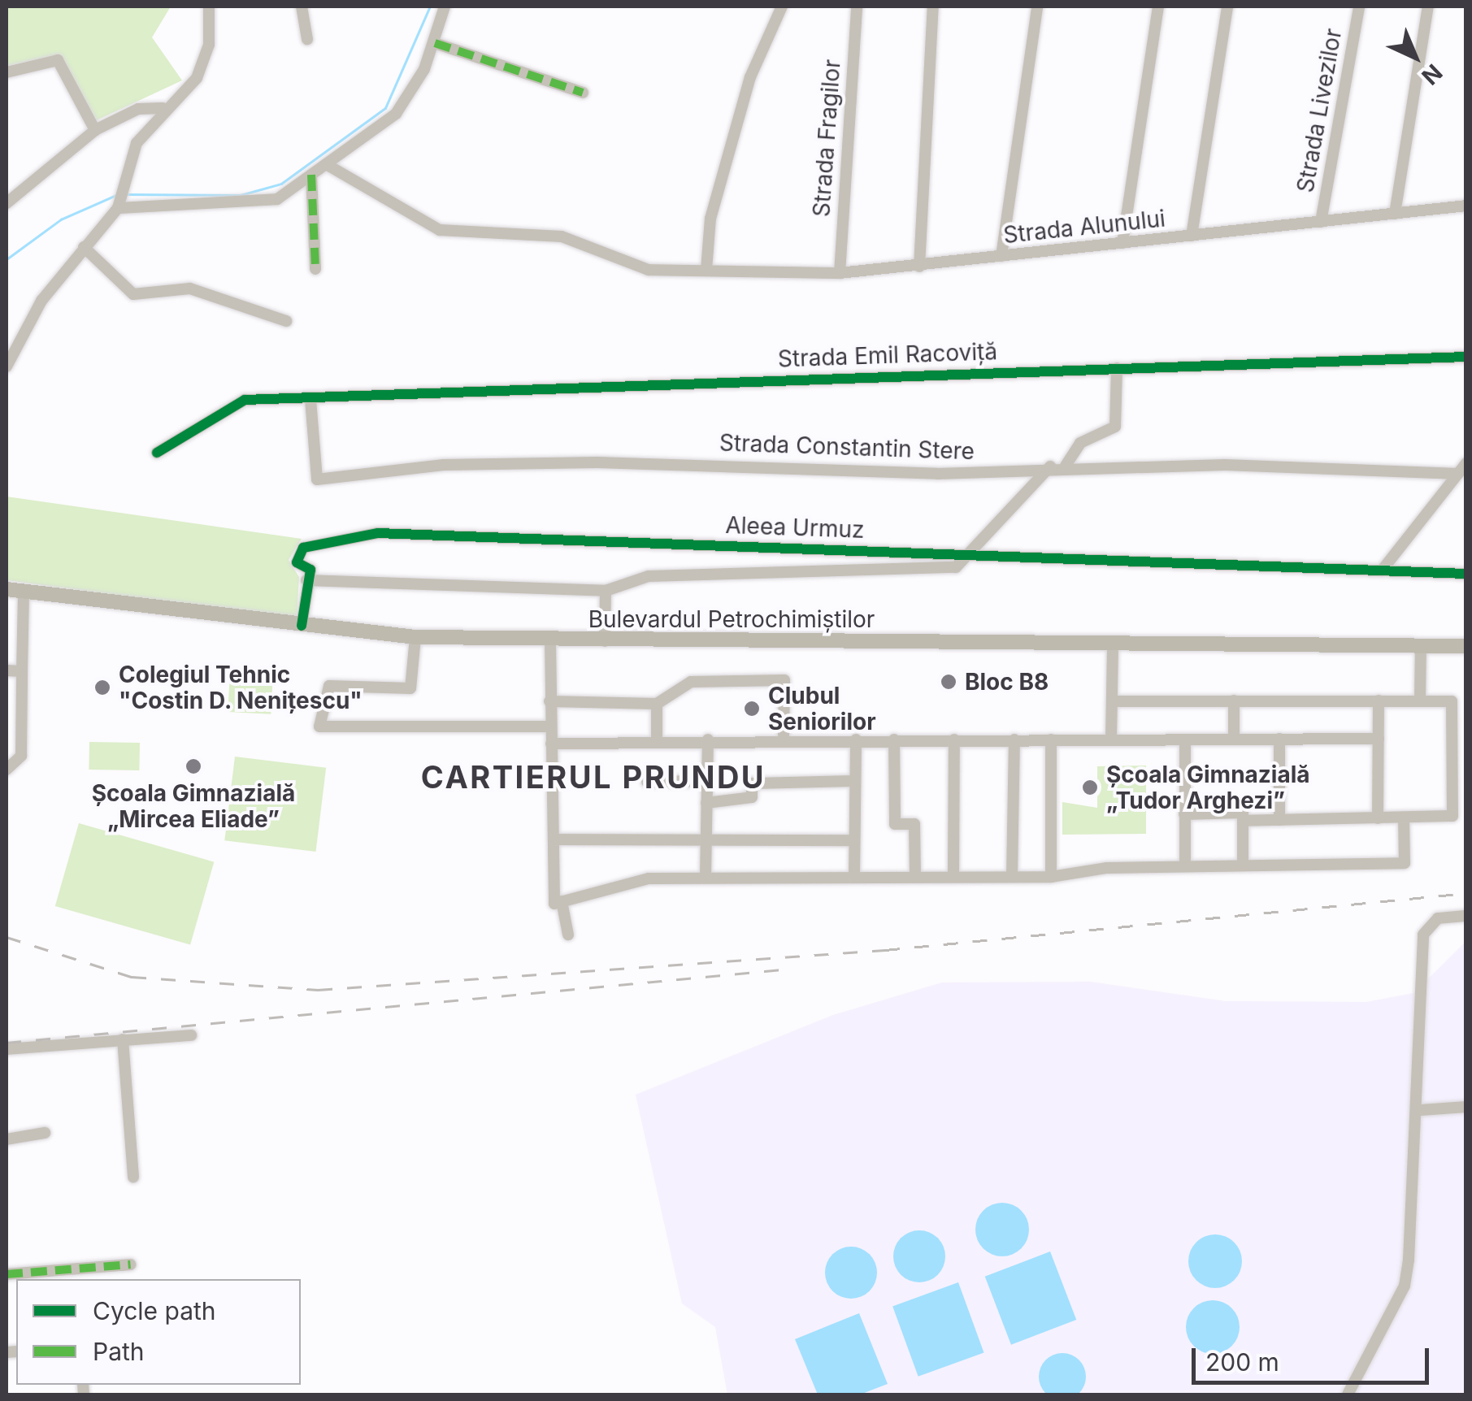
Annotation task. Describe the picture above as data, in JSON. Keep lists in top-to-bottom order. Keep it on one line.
{"streets":{"main road":["Bulevardul Petrochimiștilor"],"street":["Strada Livezilor","Strada Fragilor","Strada Alunului","Strada Emil Racoviță","Strada Constantin Stere","Aleea Urmuz"]},"crossings":[["Strada Livezilor","Strada Alunului"],["Strada Fragilor","Strada Alunului"],["Strada Emil Racoviță","Strada Constantin Stere"],["Aleea Urmuz","Bulevardul Petrochimiștilor"]],"districts":["CARTIERUL PRUNDU"],"places":["Bloc B8","Colegiul Tehnic \"Costin D. Nenițescu\"","Clubul Seniorilor","Școala Gimnazială „Mircea Eliade”","Școala Gimnazială „Tudor Arghezi”"],"legend":["Cycle path","Path"],"scale_bar":"200 m","north":"bottom right"}
